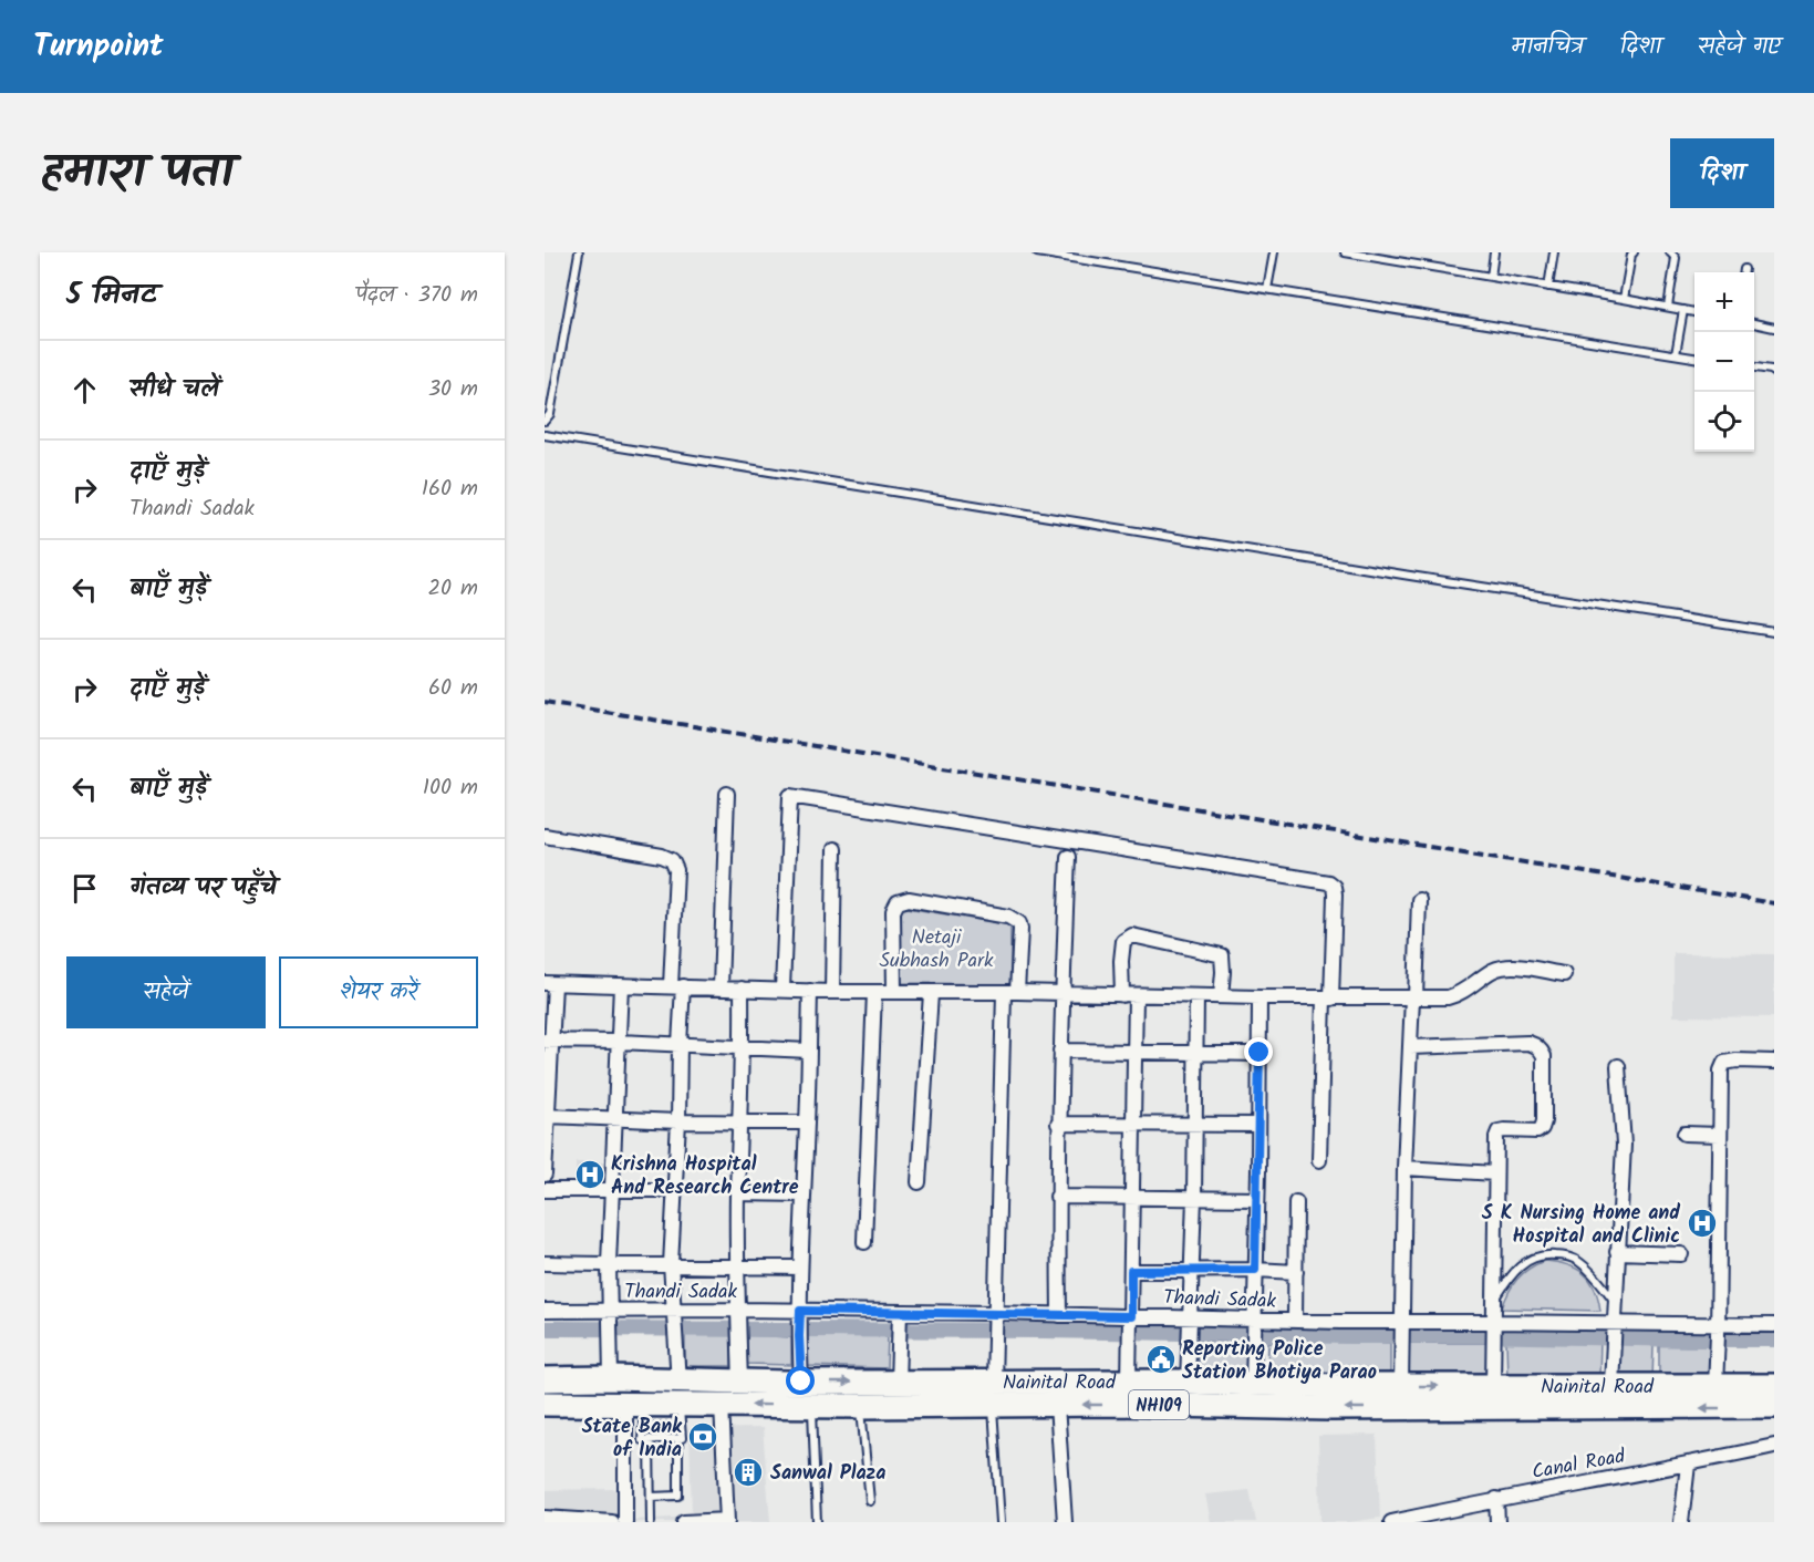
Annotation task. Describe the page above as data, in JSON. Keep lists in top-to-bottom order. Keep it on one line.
{"streets":{"highway":["Nainital Road","NH109"],"street":["Thandi Sadak","Canal Road"]},"parks":["Netaji Subhash Park"],"places":{"hospital":["Krishna Hospital And Research Centre","S K Nursing Home and Hospital and Clinic"],"public building":["Reporting Police Station Bhotiya Parao"],"bank":["State Bank of India"],"building":["Sanwal Plaza"]},"page":{"header":"Turnpoint","nav":["मानचित्र","दिशा","सहेजे गए"],"title":"हमारा पता","buttons":["दिशा",["सहेजें","शेयर करें"]],"heading":["5 मिनट","पैदल · 370 m"],"map_buttons":["+","−"],"list":[["सीधे चलें","30 m"],["दाएँ मुड़ें","Thandi Sadak","160 m"],["बाएँ मुड़ें","20 m"],["दाएँ मुड़ें","60 m"],["बाएँ मुड़ें","100 m"],"गंतव्य पर पहुँचे"]}}
